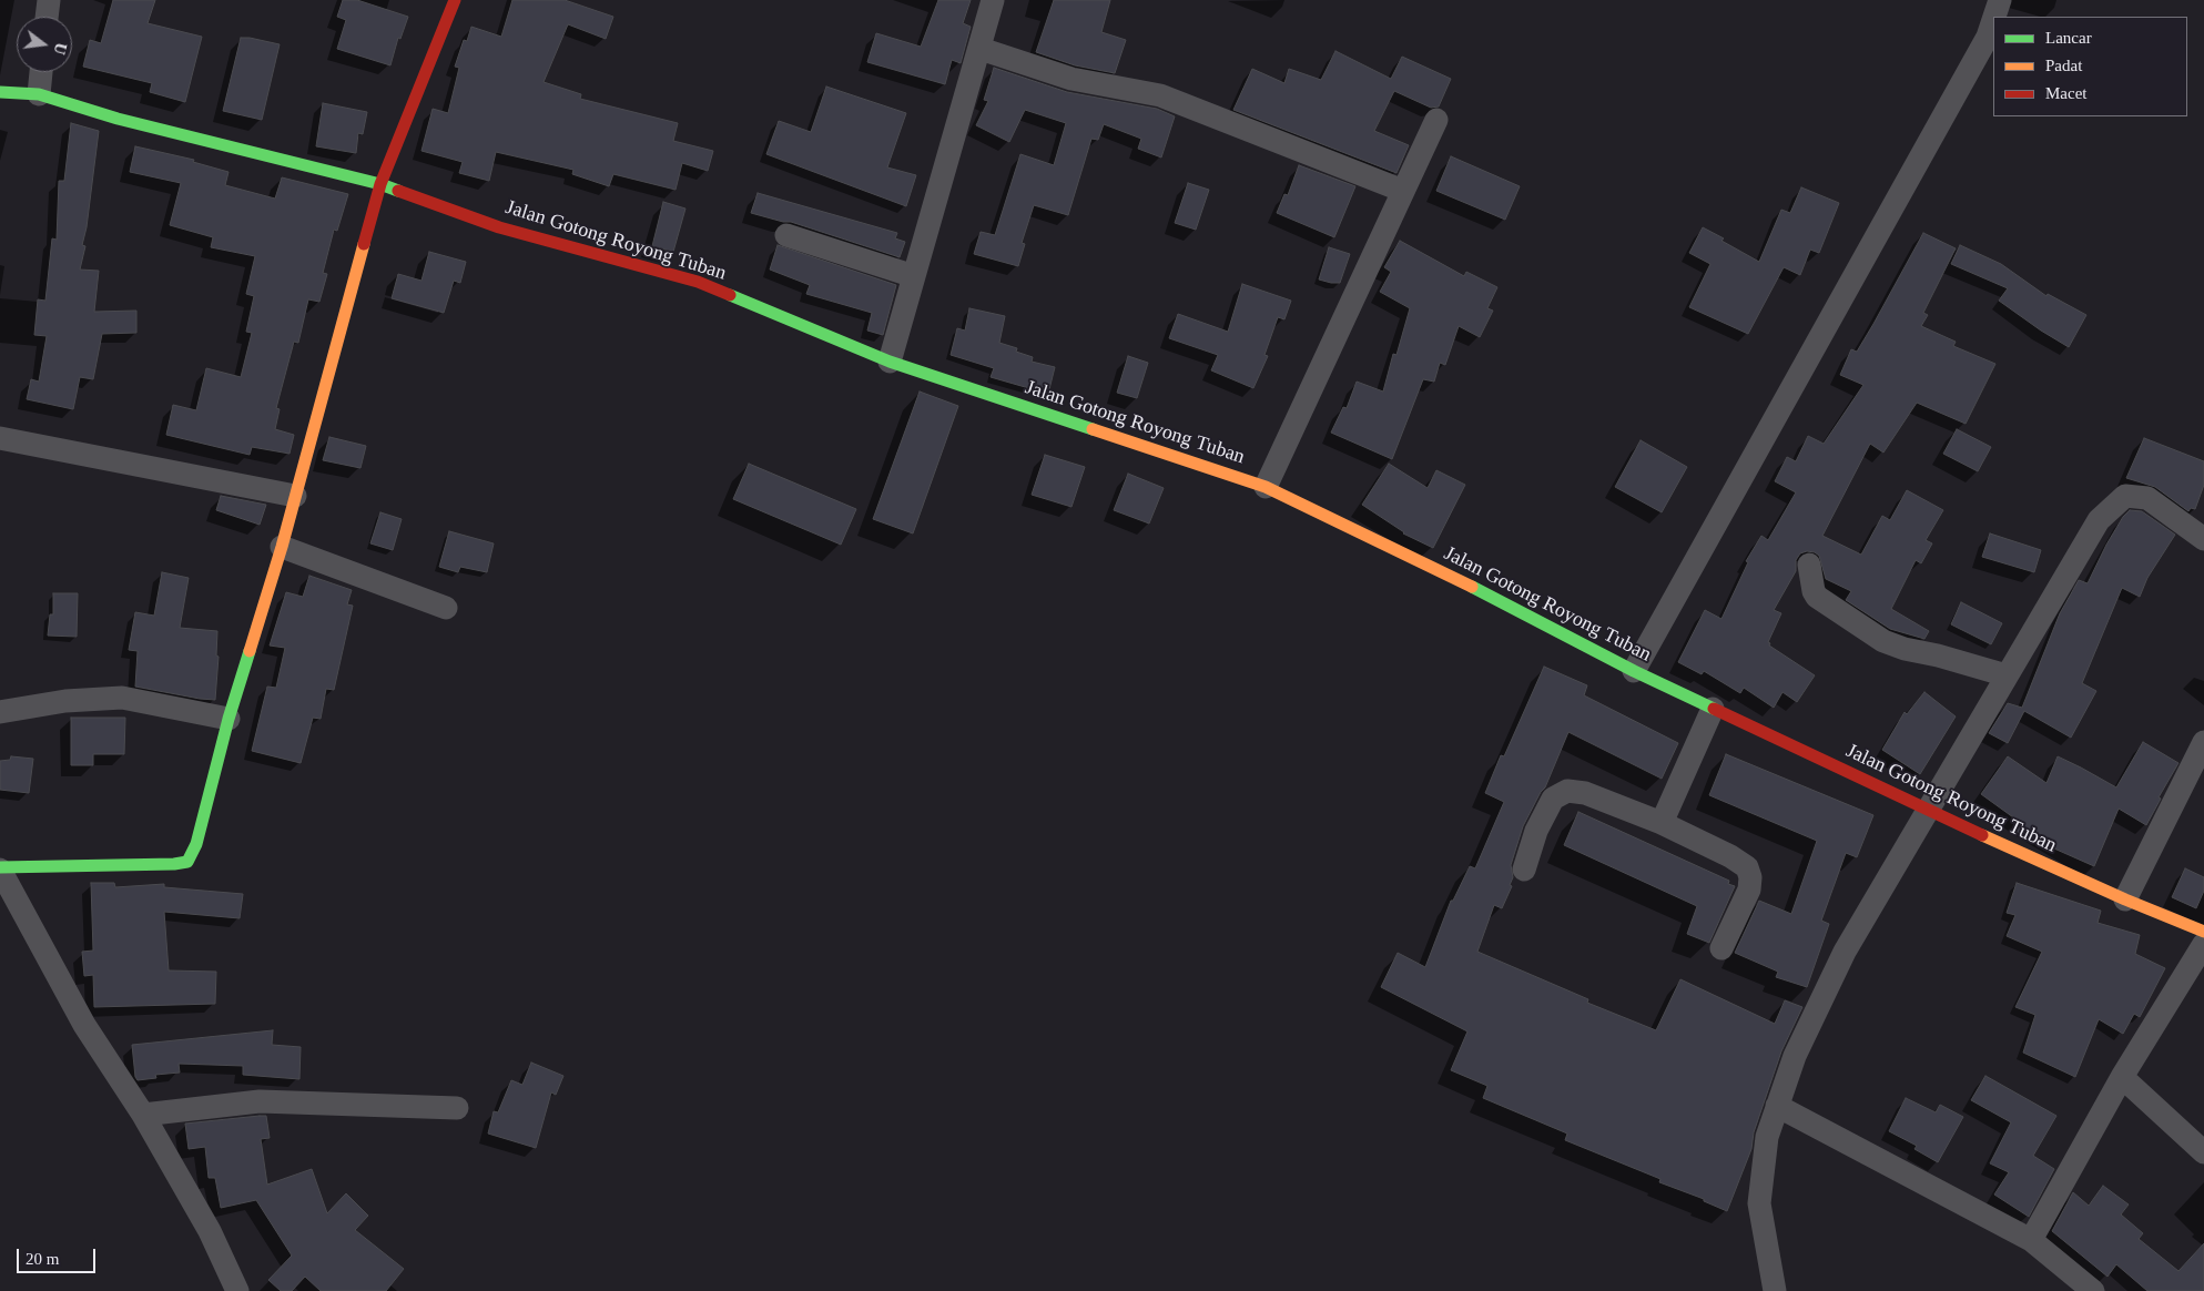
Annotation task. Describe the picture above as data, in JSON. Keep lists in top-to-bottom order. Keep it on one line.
{"streets":{"street":["Jalan Gotong Royong Tuban"]},"legend":["Lancar","Padat","Macet"],"scale_bar":"20 m","north":"right"}
